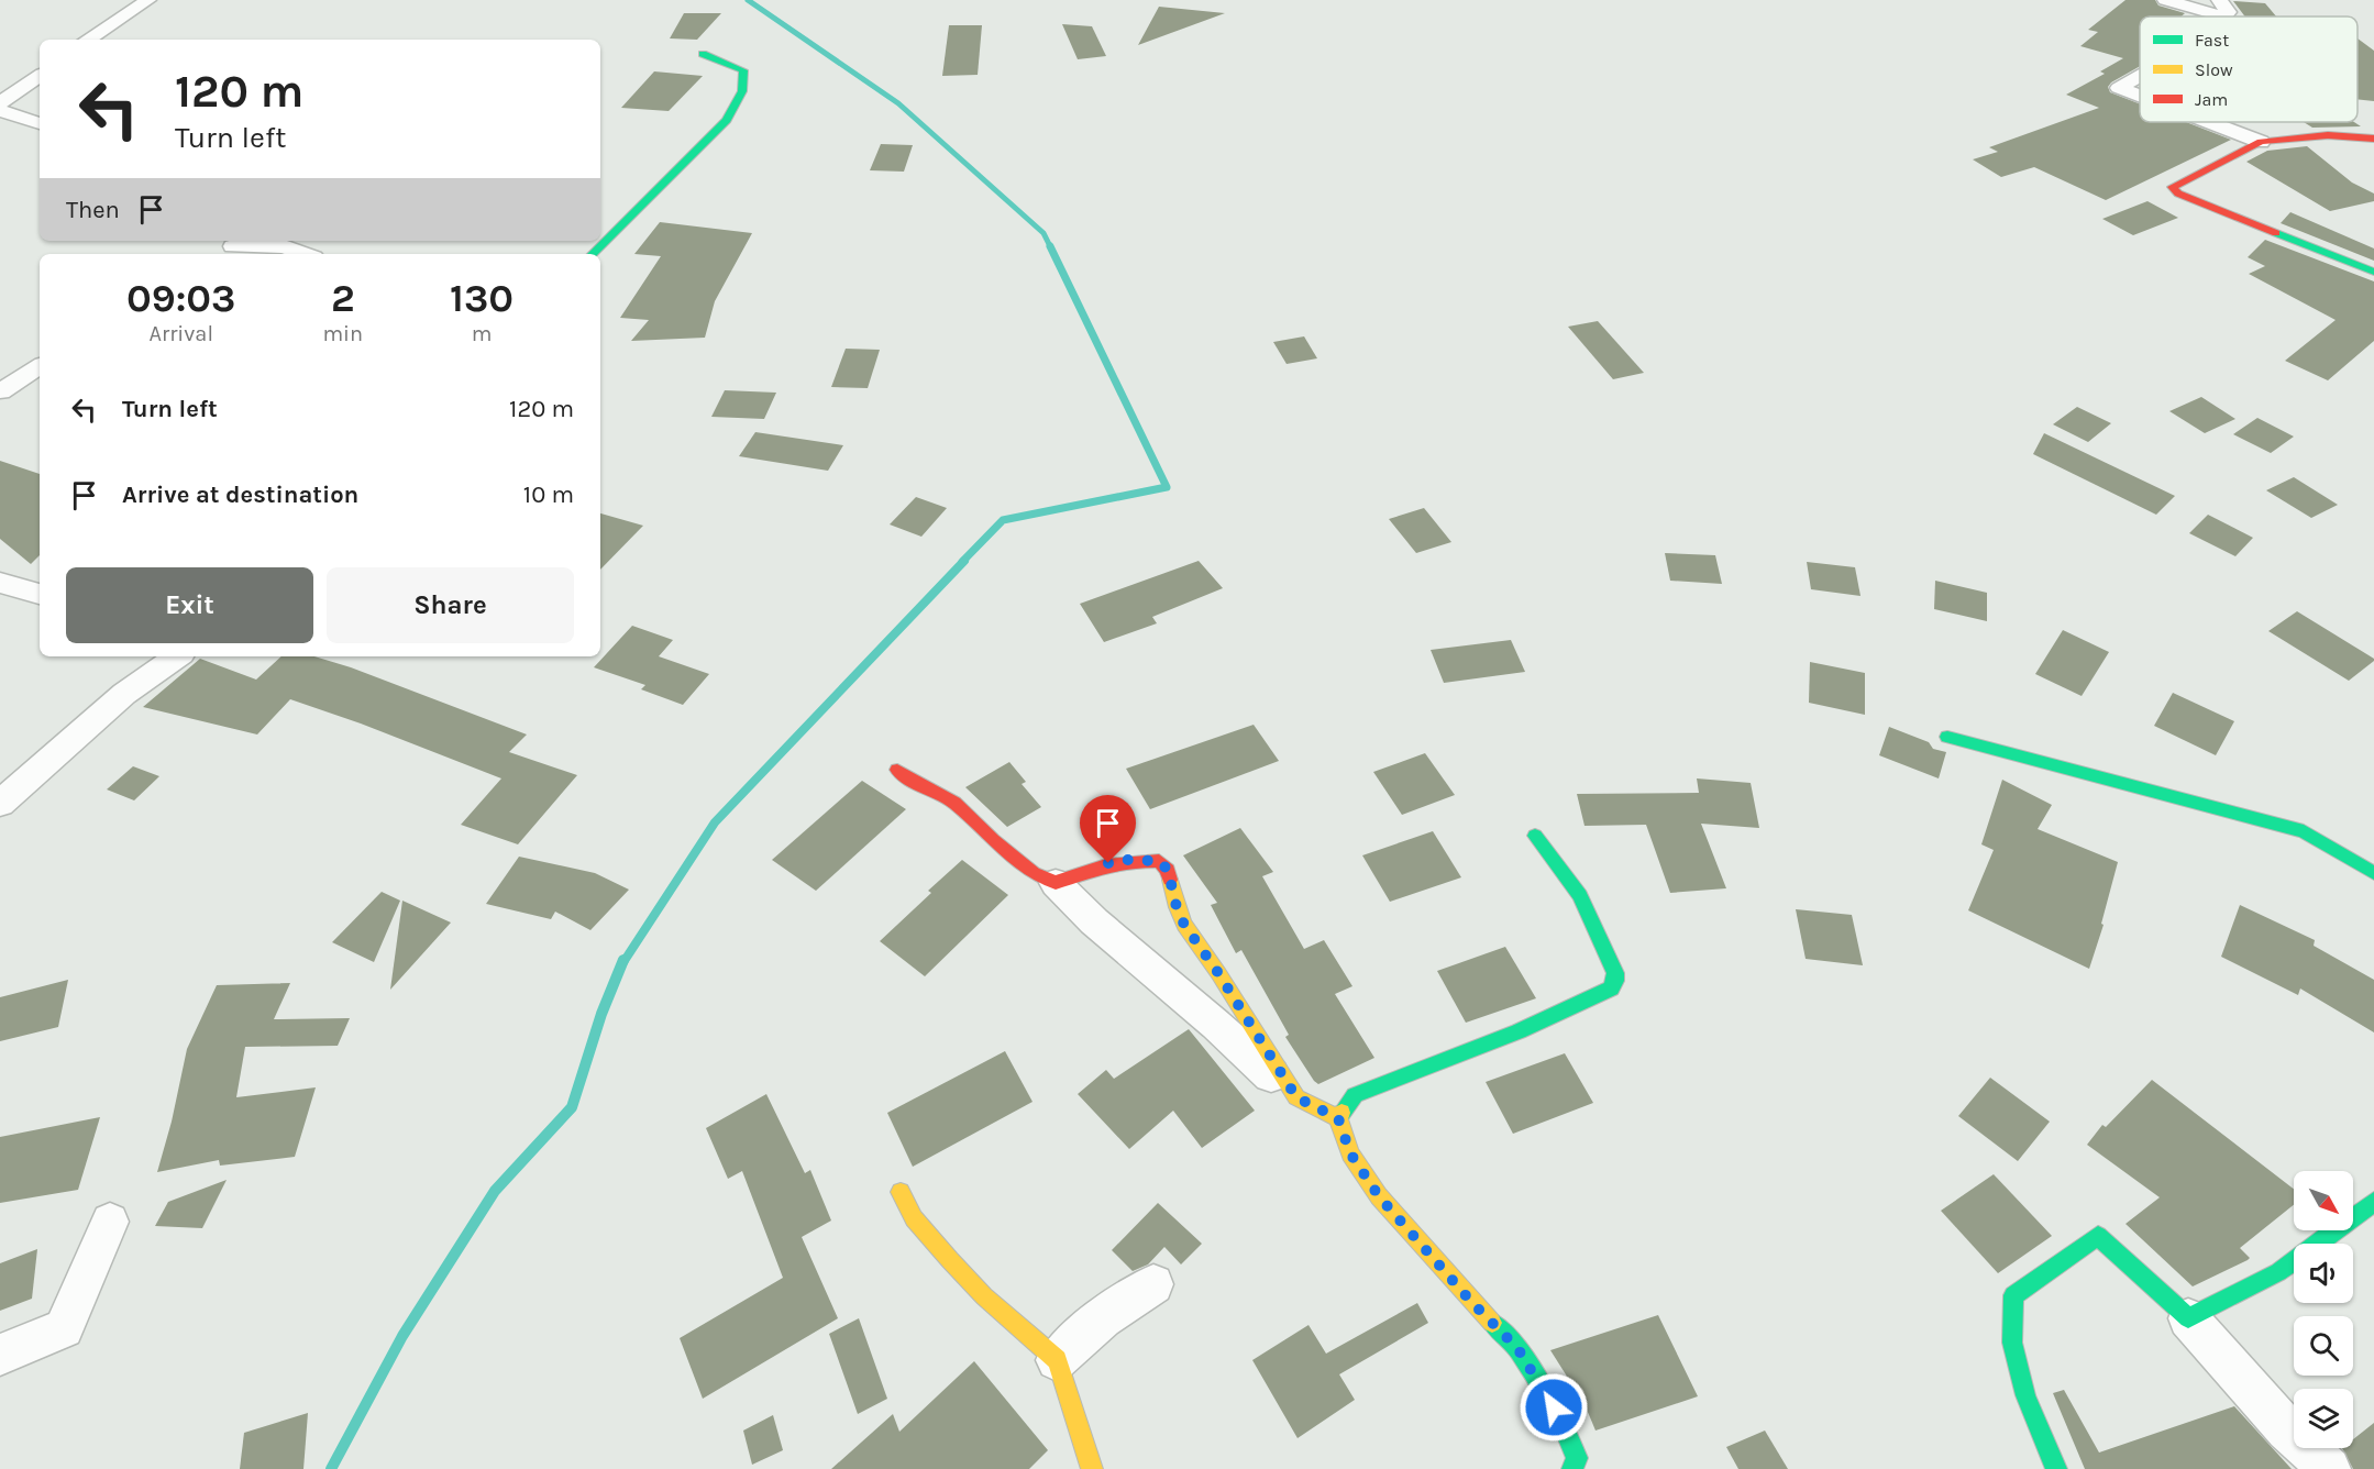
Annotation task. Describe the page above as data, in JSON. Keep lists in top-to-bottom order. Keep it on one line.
{"legend":["Fast","Slow","Jam"],"north":"bottom right","page":{"turn":["120 m","Turn left"],"then":"Then","eta":["09:03","Arrival","2","min","130","m"],"list":[{"name":"Turn left","value":"120 m"},{"name":"Arrive at destination","value":"10 m"}],"buttons":["Exit","Share"]}}
